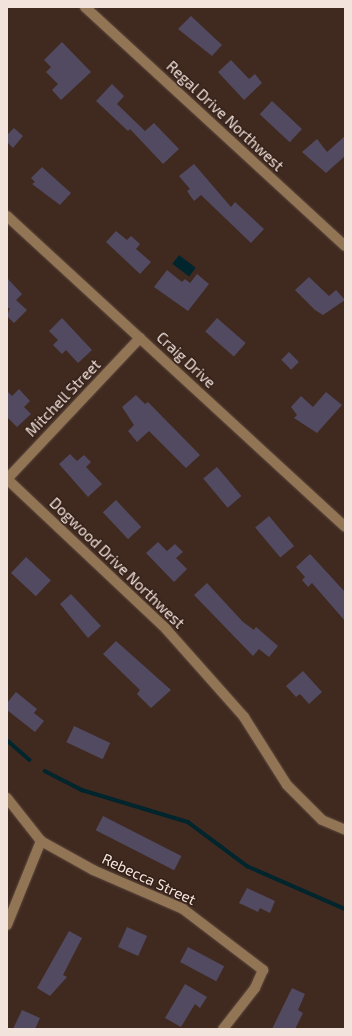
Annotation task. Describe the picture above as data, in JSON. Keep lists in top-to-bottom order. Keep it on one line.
{"streets":{"street":["Regal Drive Northwest","Craig Drive","Mitchell Street","Dogwood Drive Northwest","Rebecca Street"]},"crossings":[["Craig Drive","Mitchell Street"],["Mitchell Street","Dogwood Drive Northwest"]]}
